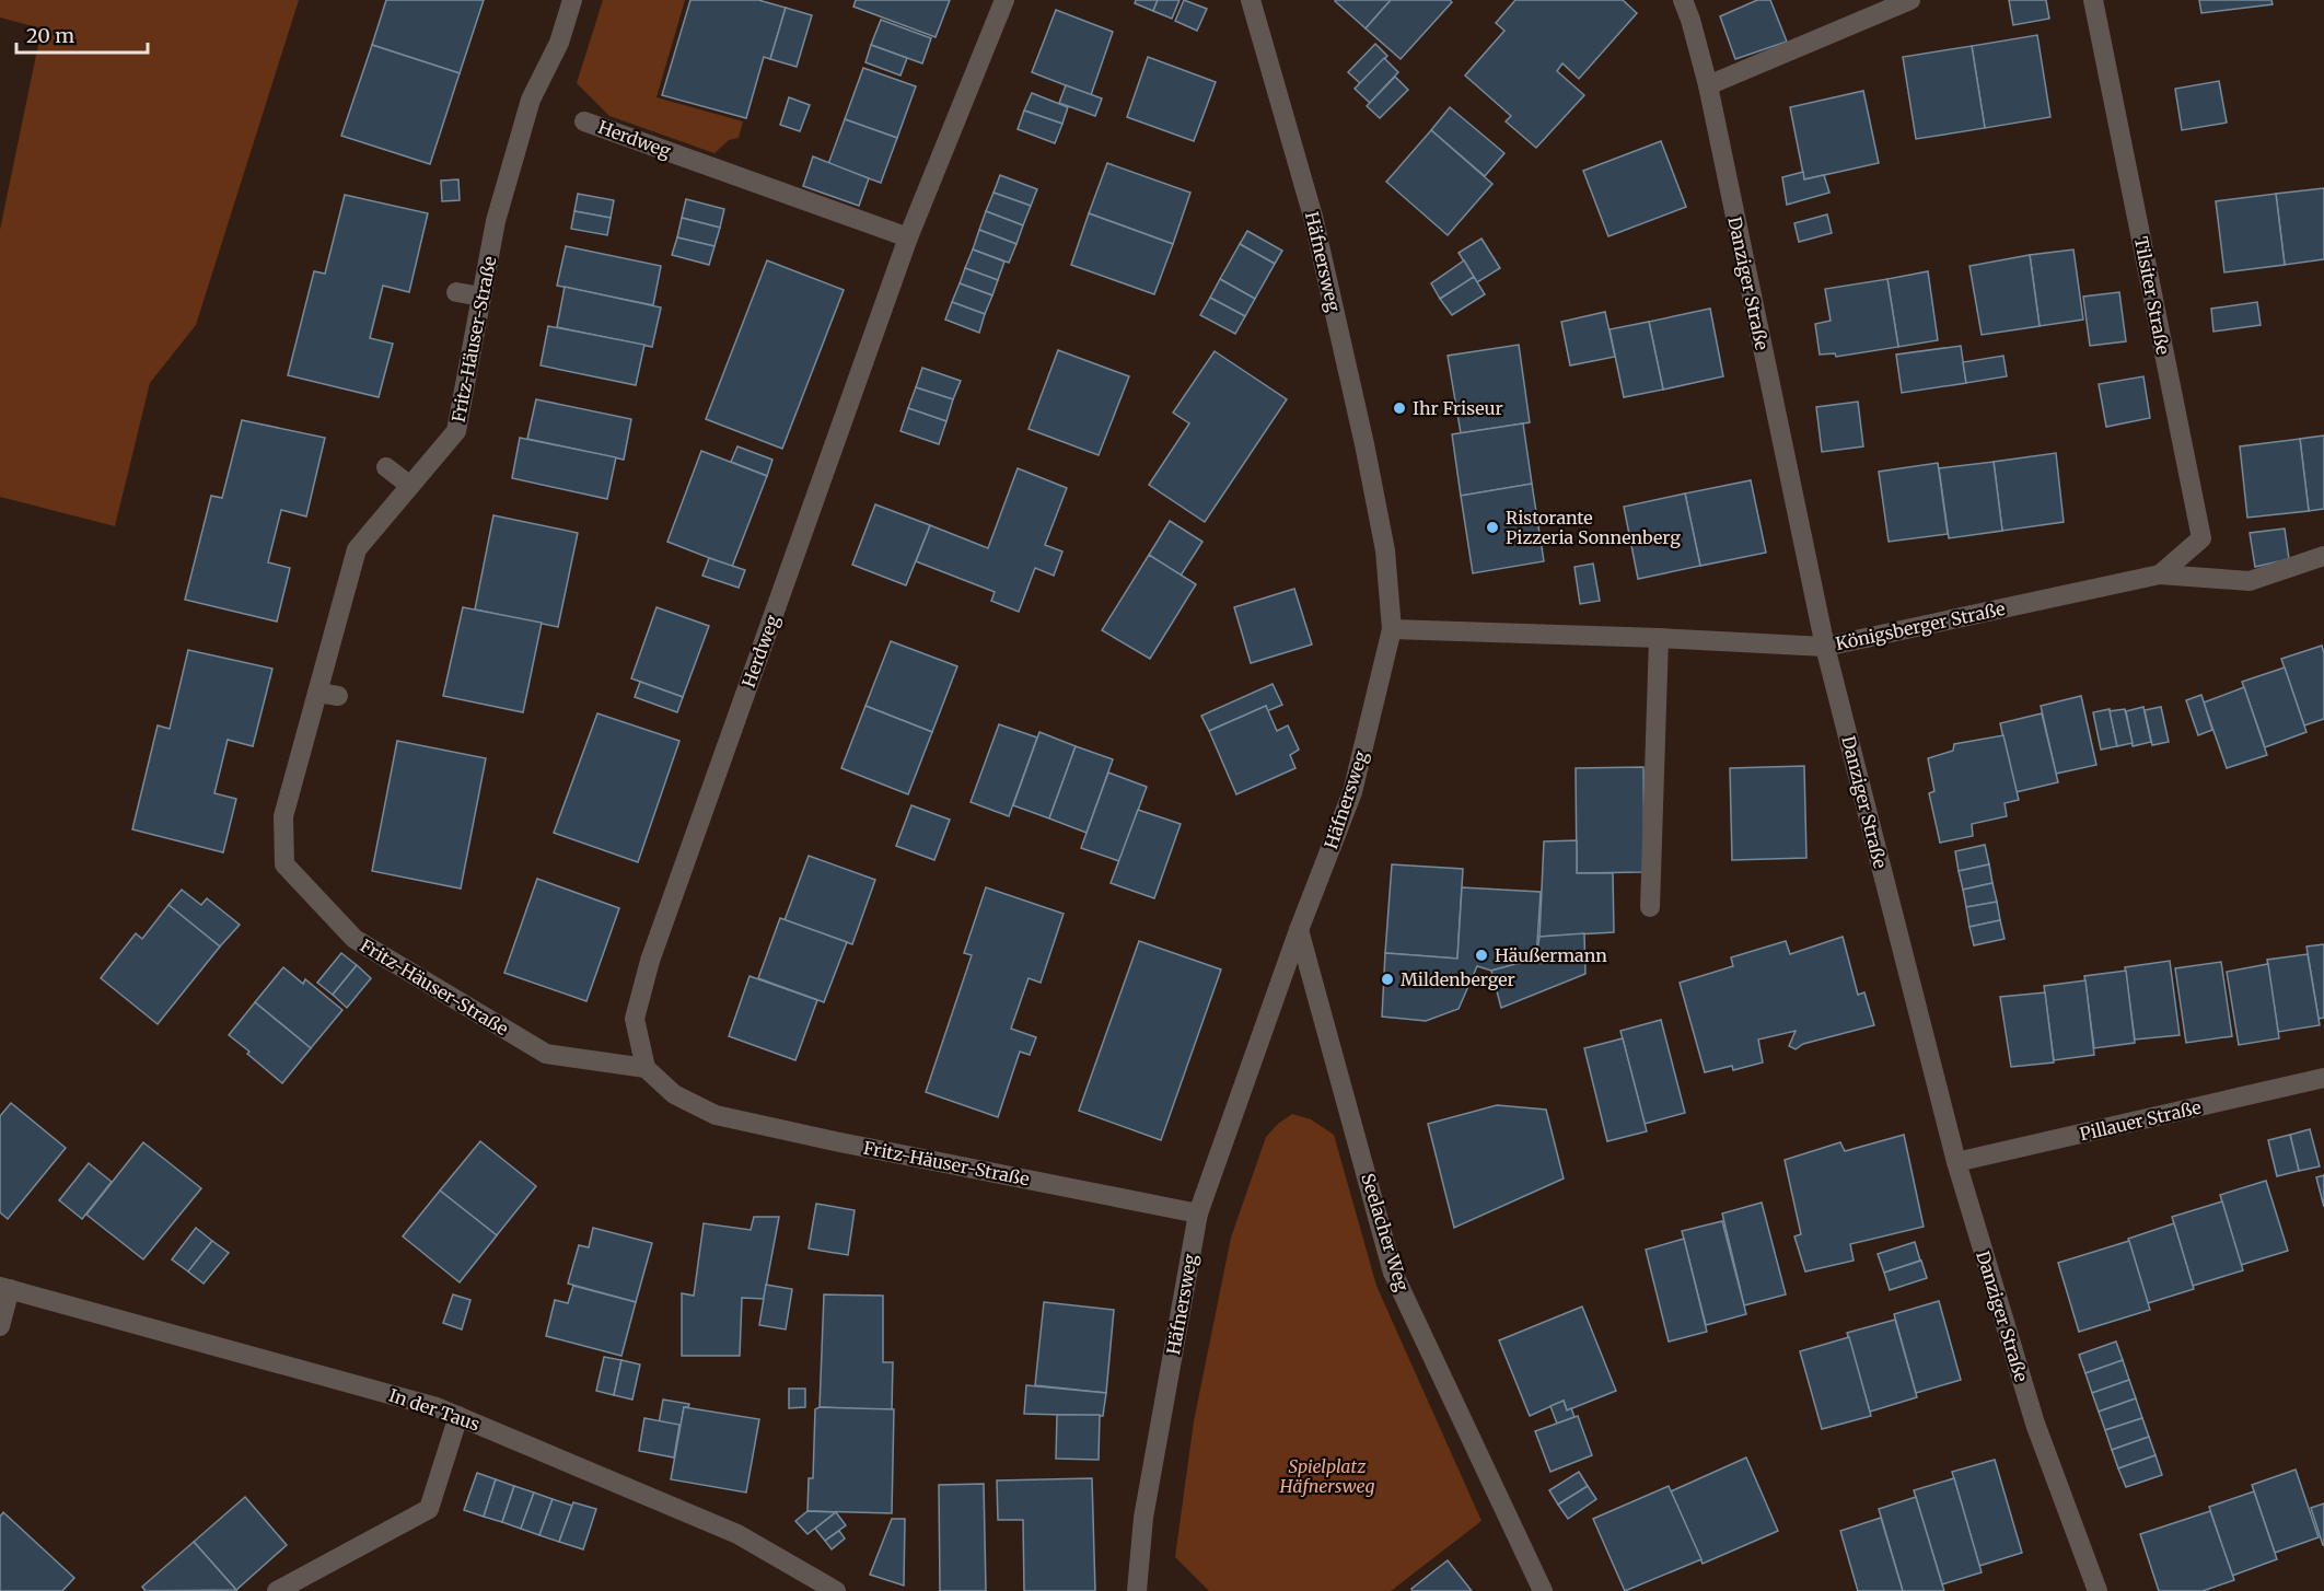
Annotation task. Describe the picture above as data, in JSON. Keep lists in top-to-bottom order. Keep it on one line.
{"streets":{"street":["Herdweg","Häfnersweg","Danziger Straße","Tilsiter Straße","Fritz-Häuser-Straße","Königsberger Straße","Pillauer Straße","Seelacher Weg","In der Taus"]},"crossings":[["Herdweg","Fritz-Häuser-Straße"],["Häfnersweg","Fritz-Häuser-Straße"],["Häfnersweg","Königsberger Straße"],["Häfnersweg","Seelacher Weg"],["Danziger Straße","Königsberger Straße"],["Danziger Straße","Pillauer Straße"],["Tilsiter Straße","Königsberger Straße"]],"parks":["Spielplatz Häfnersweg"],"places":["Ihr Friseur","Ristorante Pizzeria Sonnenberg","Häußermann","Mildenberger"],"scale_bar":"20 m"}
